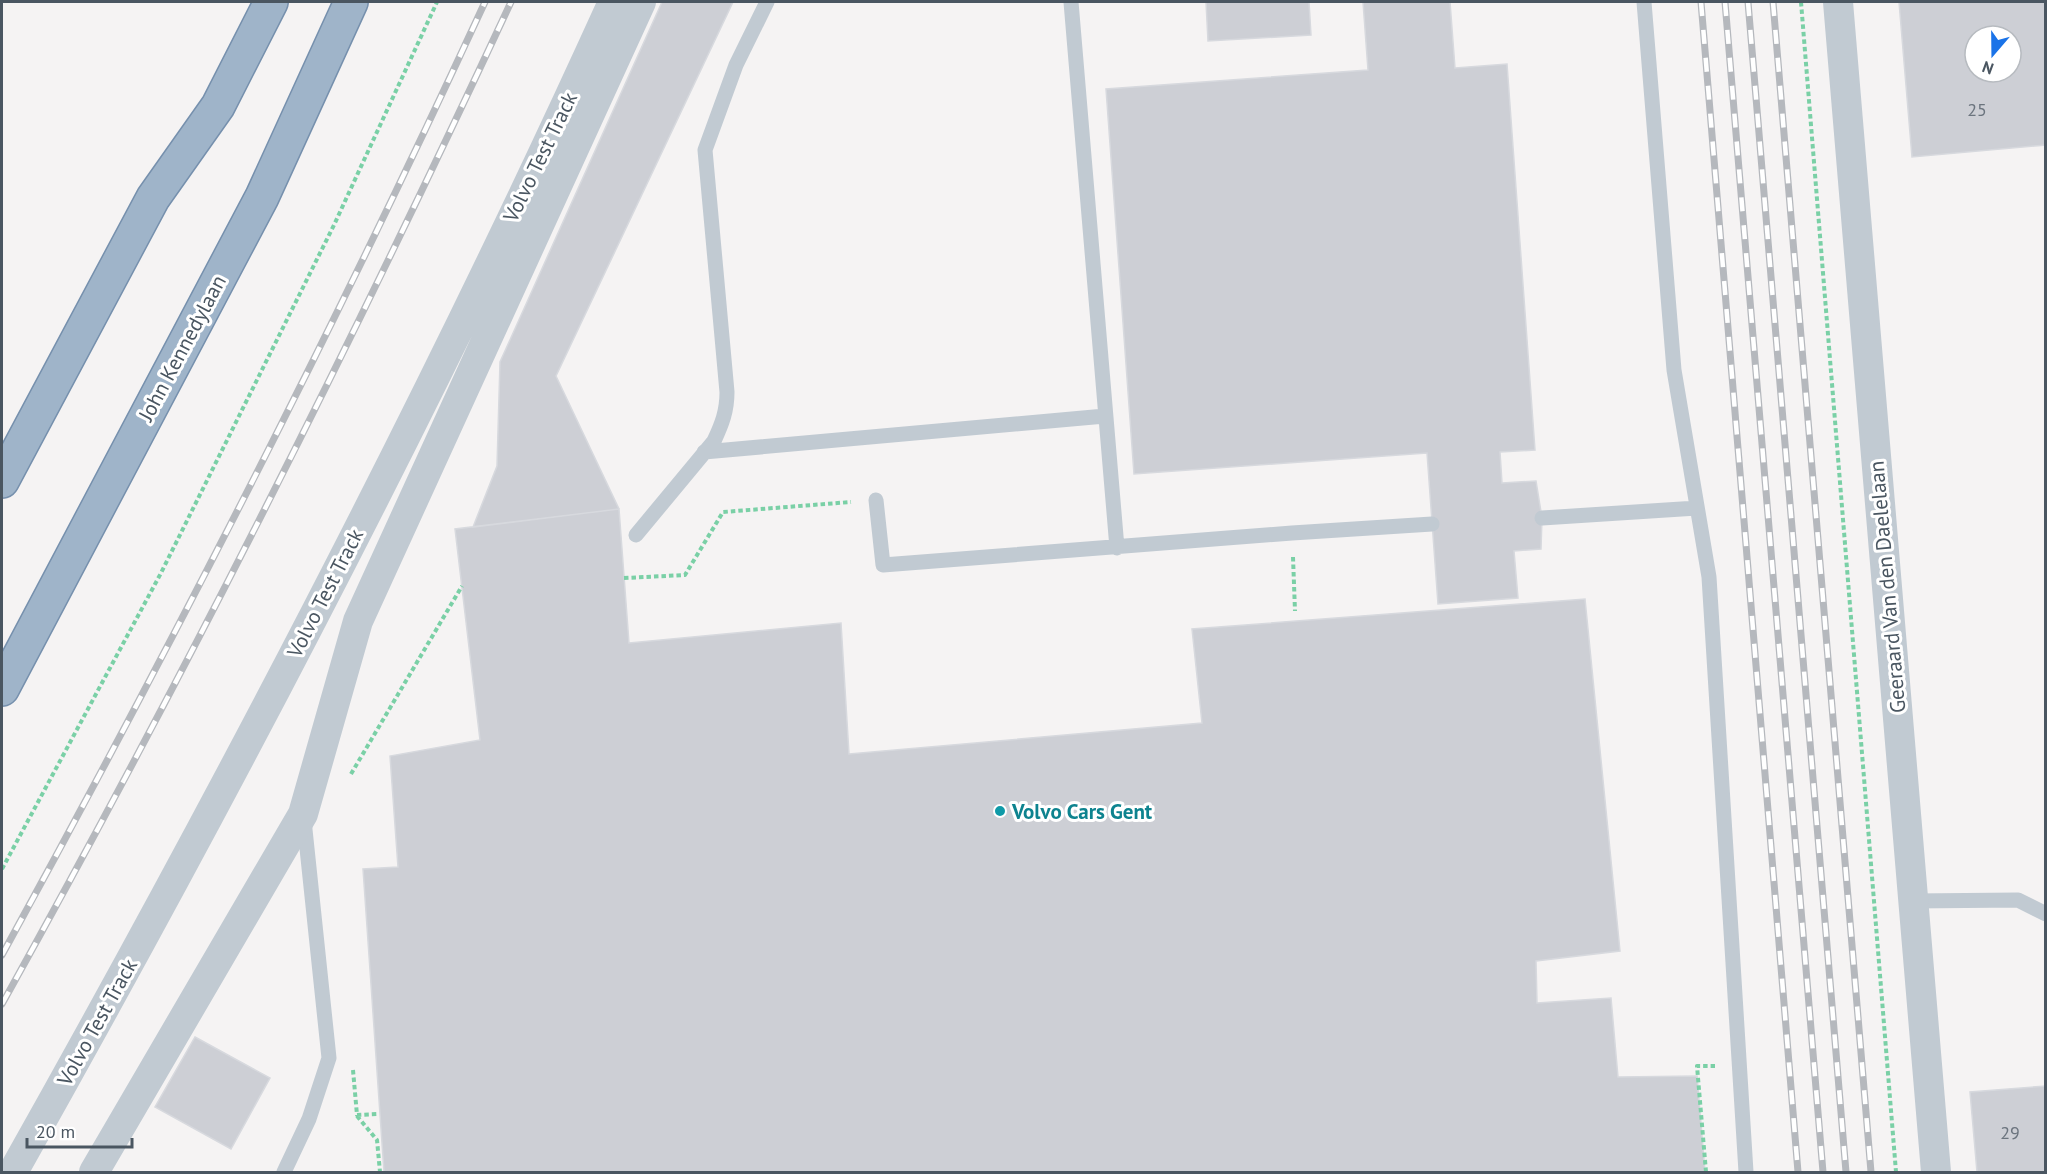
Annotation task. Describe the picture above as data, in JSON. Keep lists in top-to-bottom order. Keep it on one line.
{"streets":{"highway":["John Kennedylaan"],"street":["Volvo Test Track","Geeraard Van den Daelelaan"]},"places":["Volvo Cars Gent"],"house_numbers":["25","29"],"scale_bar":"20 m","north":"bottom"}
